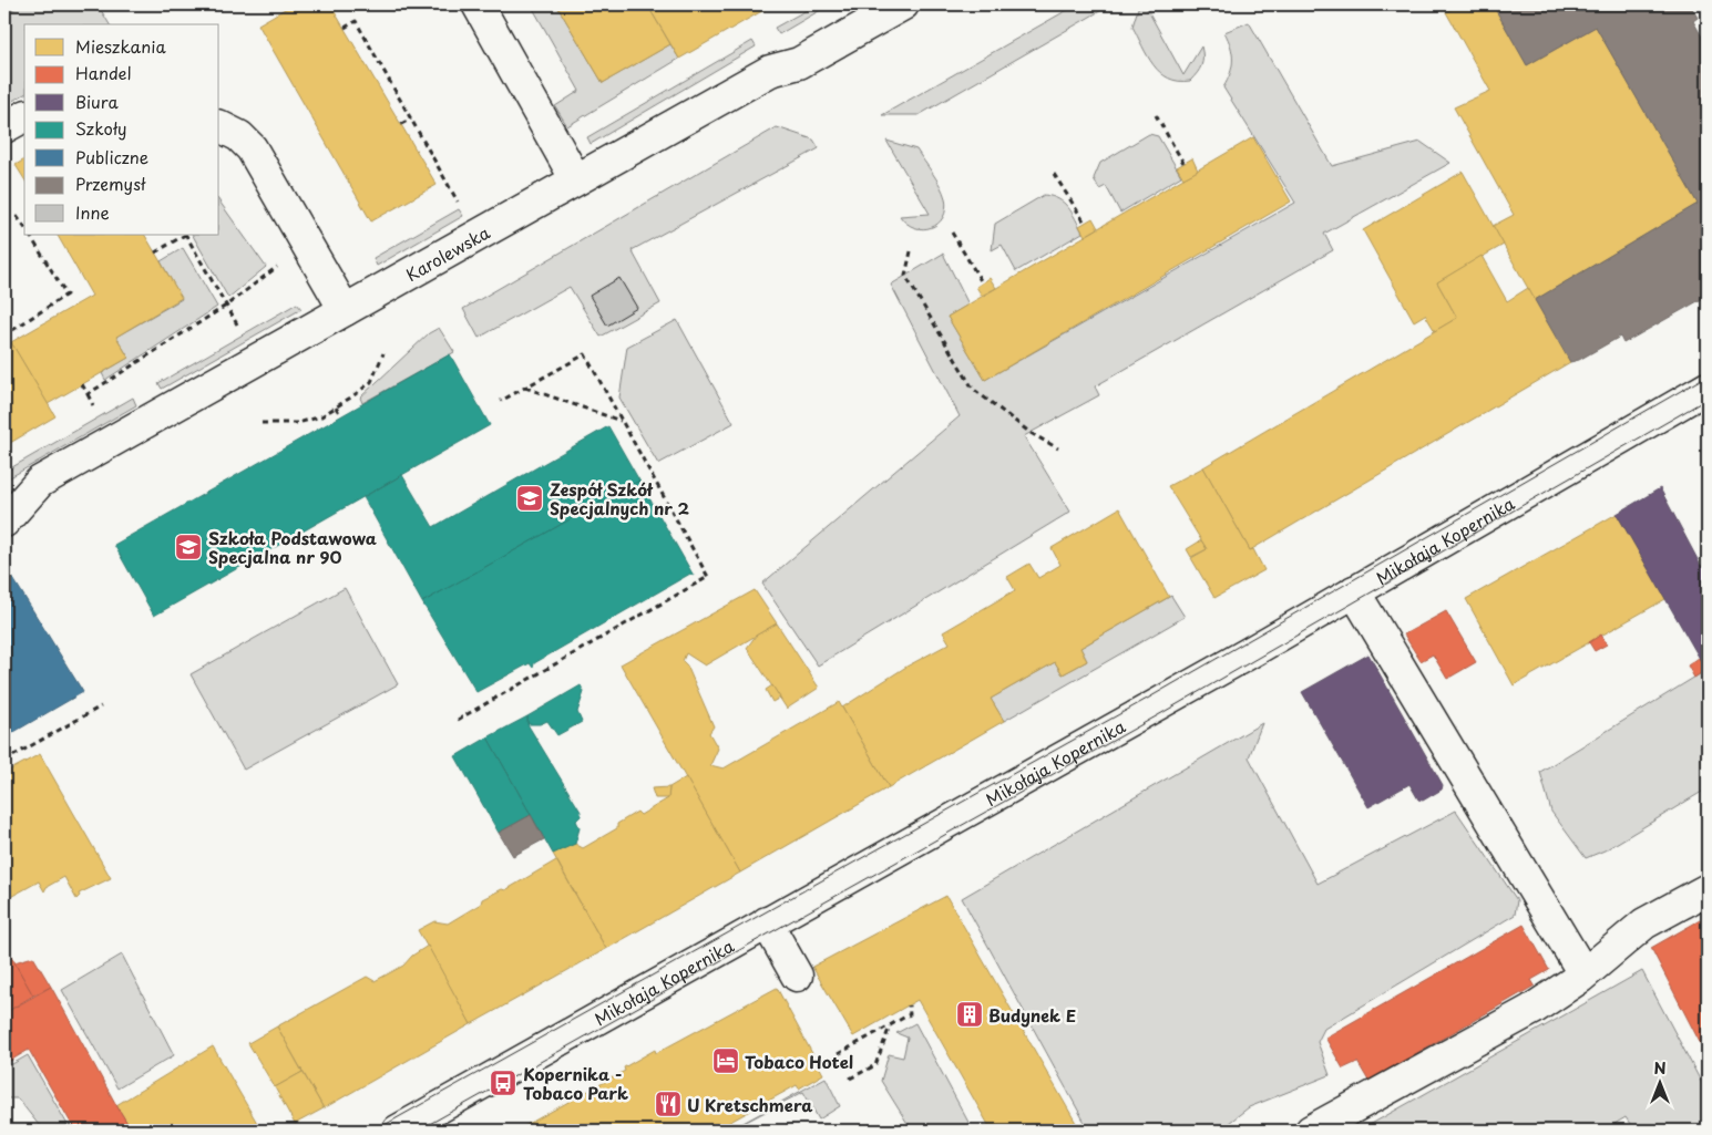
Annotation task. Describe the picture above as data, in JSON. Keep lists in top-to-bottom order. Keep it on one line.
{"streets":{"street":["Karolewska","Mikołaja Kopernika"]},"places":{"school or university":["Zespół Szkół Specjalnych nr 2","Szkoła Podstawowa Specjalna nr 90"],"building":["Budynek E"],"hotel":["Tobaco Hotel"],"bus stop":["Kopernika - Tobaco Park"],"restaurant":["U Kretschmera"]},"legend":["Mieszkania","Handel","Biura","Szkoły","Publiczne","Przemysł","Inne"],"north":"top"}
